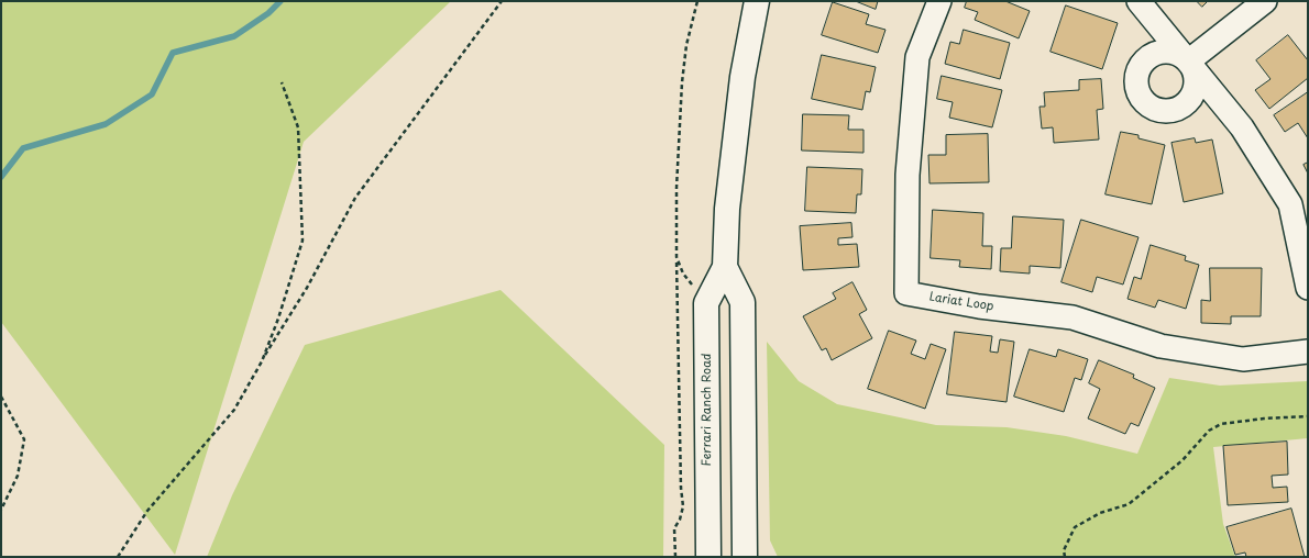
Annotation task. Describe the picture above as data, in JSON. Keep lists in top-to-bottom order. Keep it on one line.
{"streets":{"main road":["Ferrari Ranch Road"],"street":["Lariat Loop"]}}
